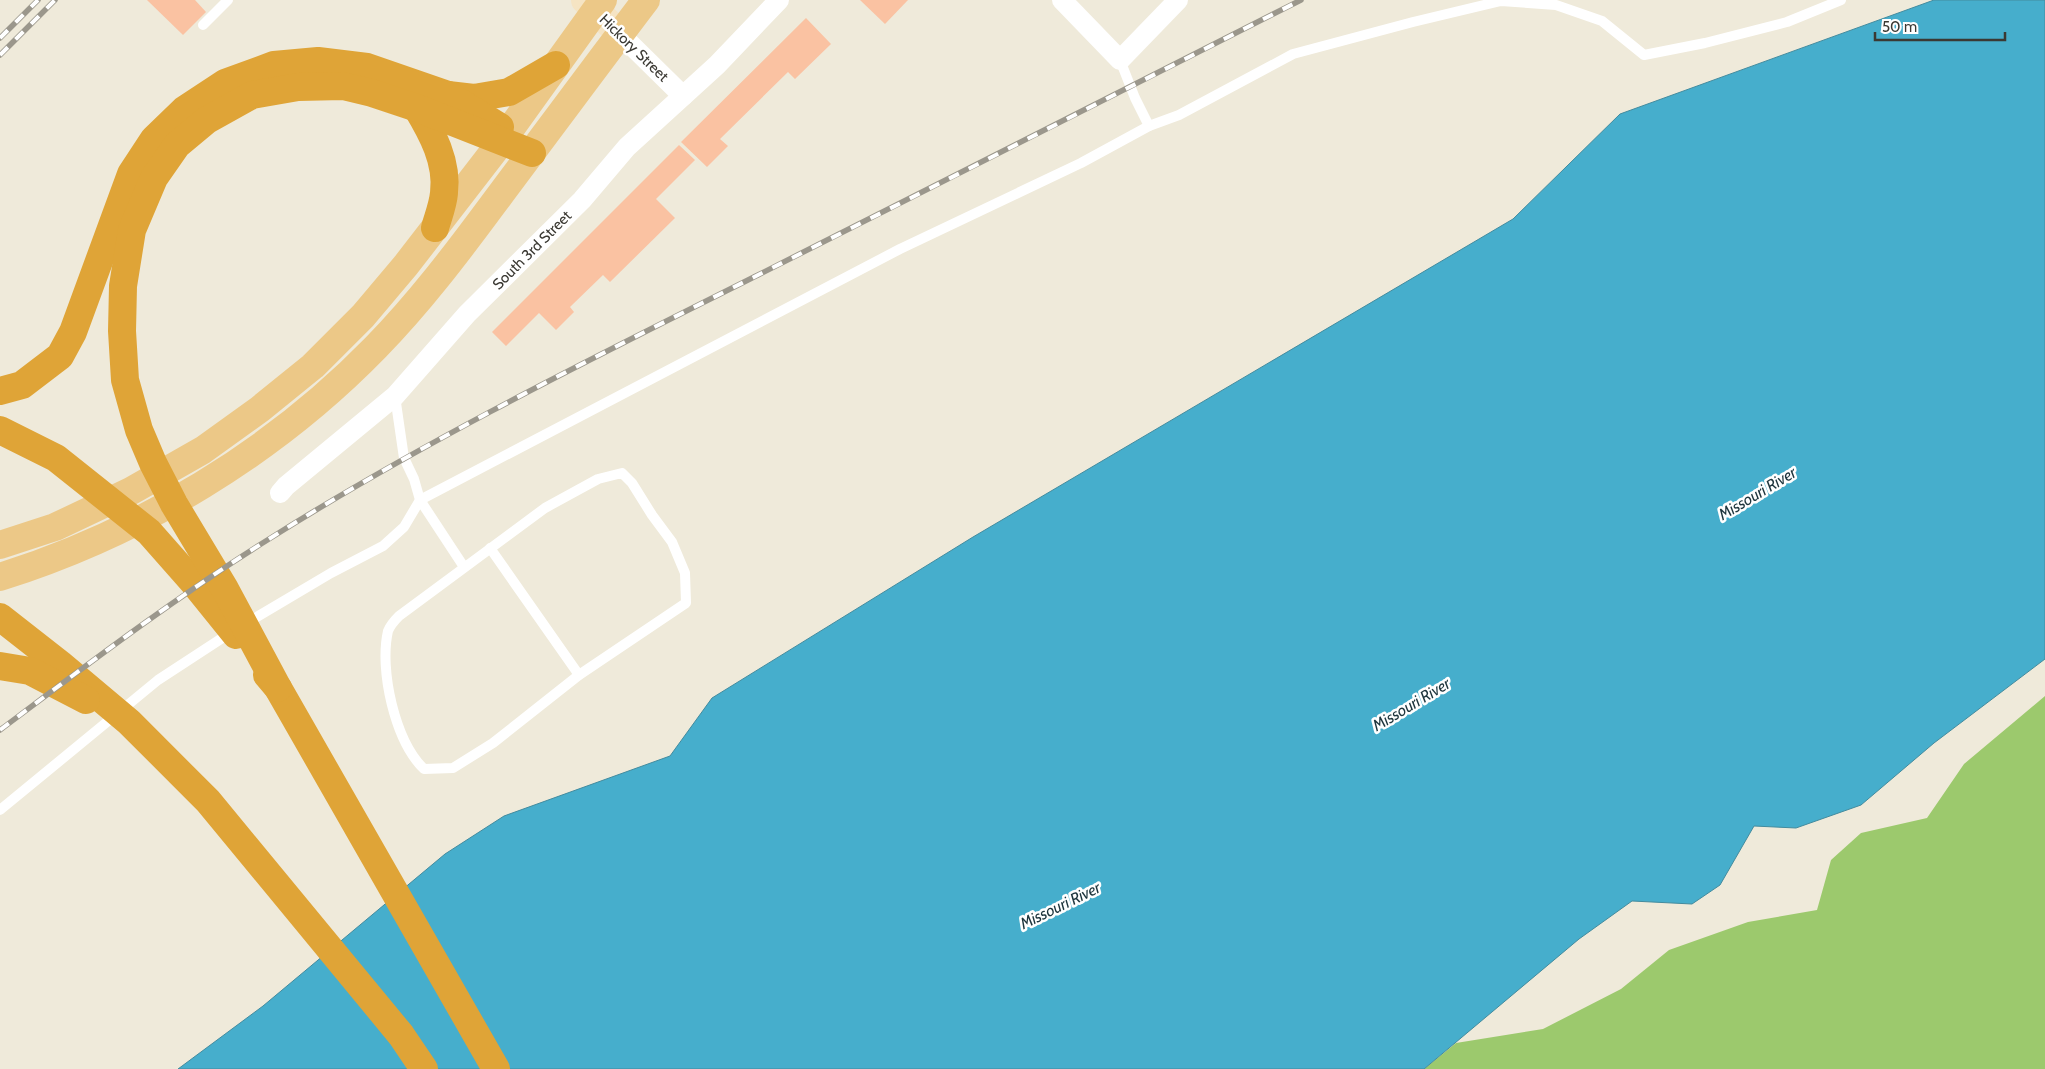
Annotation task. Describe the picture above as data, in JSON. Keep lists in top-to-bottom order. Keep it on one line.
{"streets":{"street":["Hickory Street","South 3rd Street"]},"crossings":[["Hickory Street","South 3rd Street"]],"water":["Missouri River"],"scale_bar":"50 m"}
